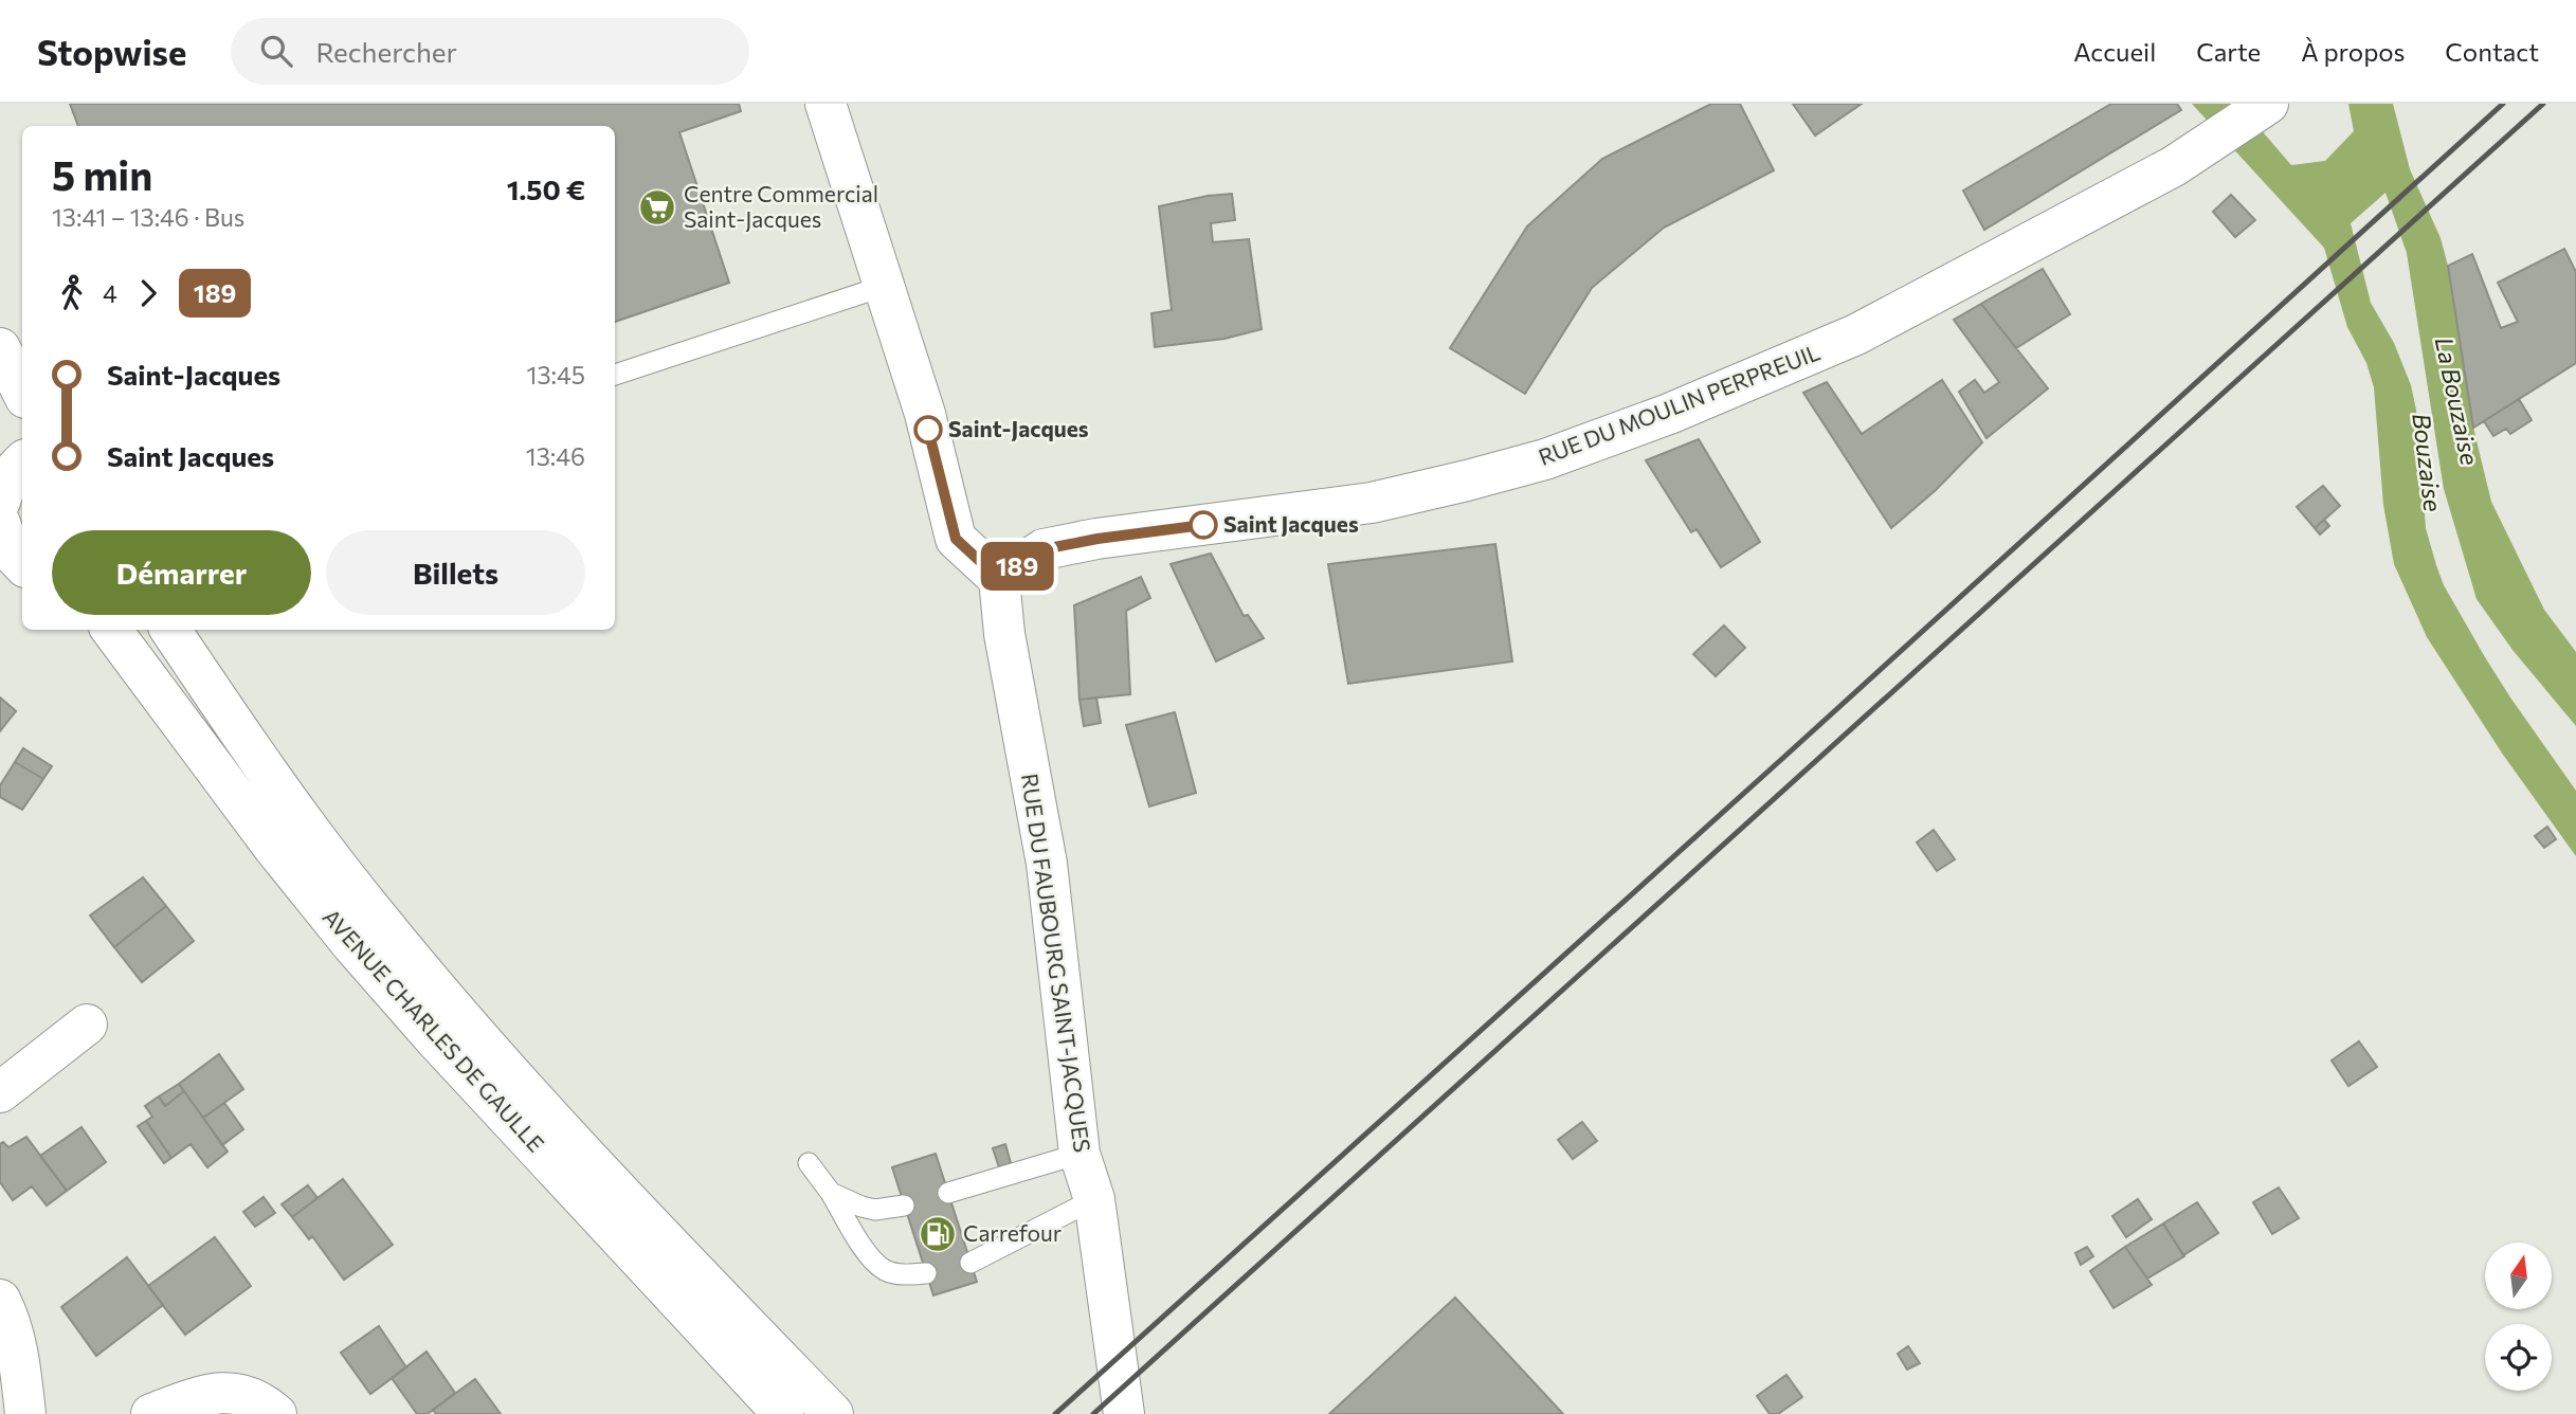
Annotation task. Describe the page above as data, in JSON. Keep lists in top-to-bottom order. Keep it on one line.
{"streets":{"street":["RUE DU MOULIN PERPREUIL","RUE DU FAUBOURG SAINT-JACQUES","AVENUE CHARLES DE GAULLE"]},"crossings":[["RUE DU MOULIN PERPREUIL","RUE DU FAUBOURG SAINT-JACQUES"]],"water":["La Bouzaise","Bouzaise"],"places":{"supermarket":["Centre Commercial Saint-Jacques"],"other":["Saint-Jacques","Saint Jacques"],"fuel station":["Carrefour"]},"lines":["bus line 189"],"north":"top","page":{"header":"Stopwise","search":"Rechercher","nav":["Accueil","Carte","À propos","Contact"],"on_map":"189","heading":["5 min","13:41 – 13:46 · Bus","1.50 €"],"legs":["4","189"],"list":[{"name":"Saint-Jacques","value":"13:45"},{"name":"Saint Jacques","value":"13:46"}],"buttons":["Démarrer","Billets"]}}
